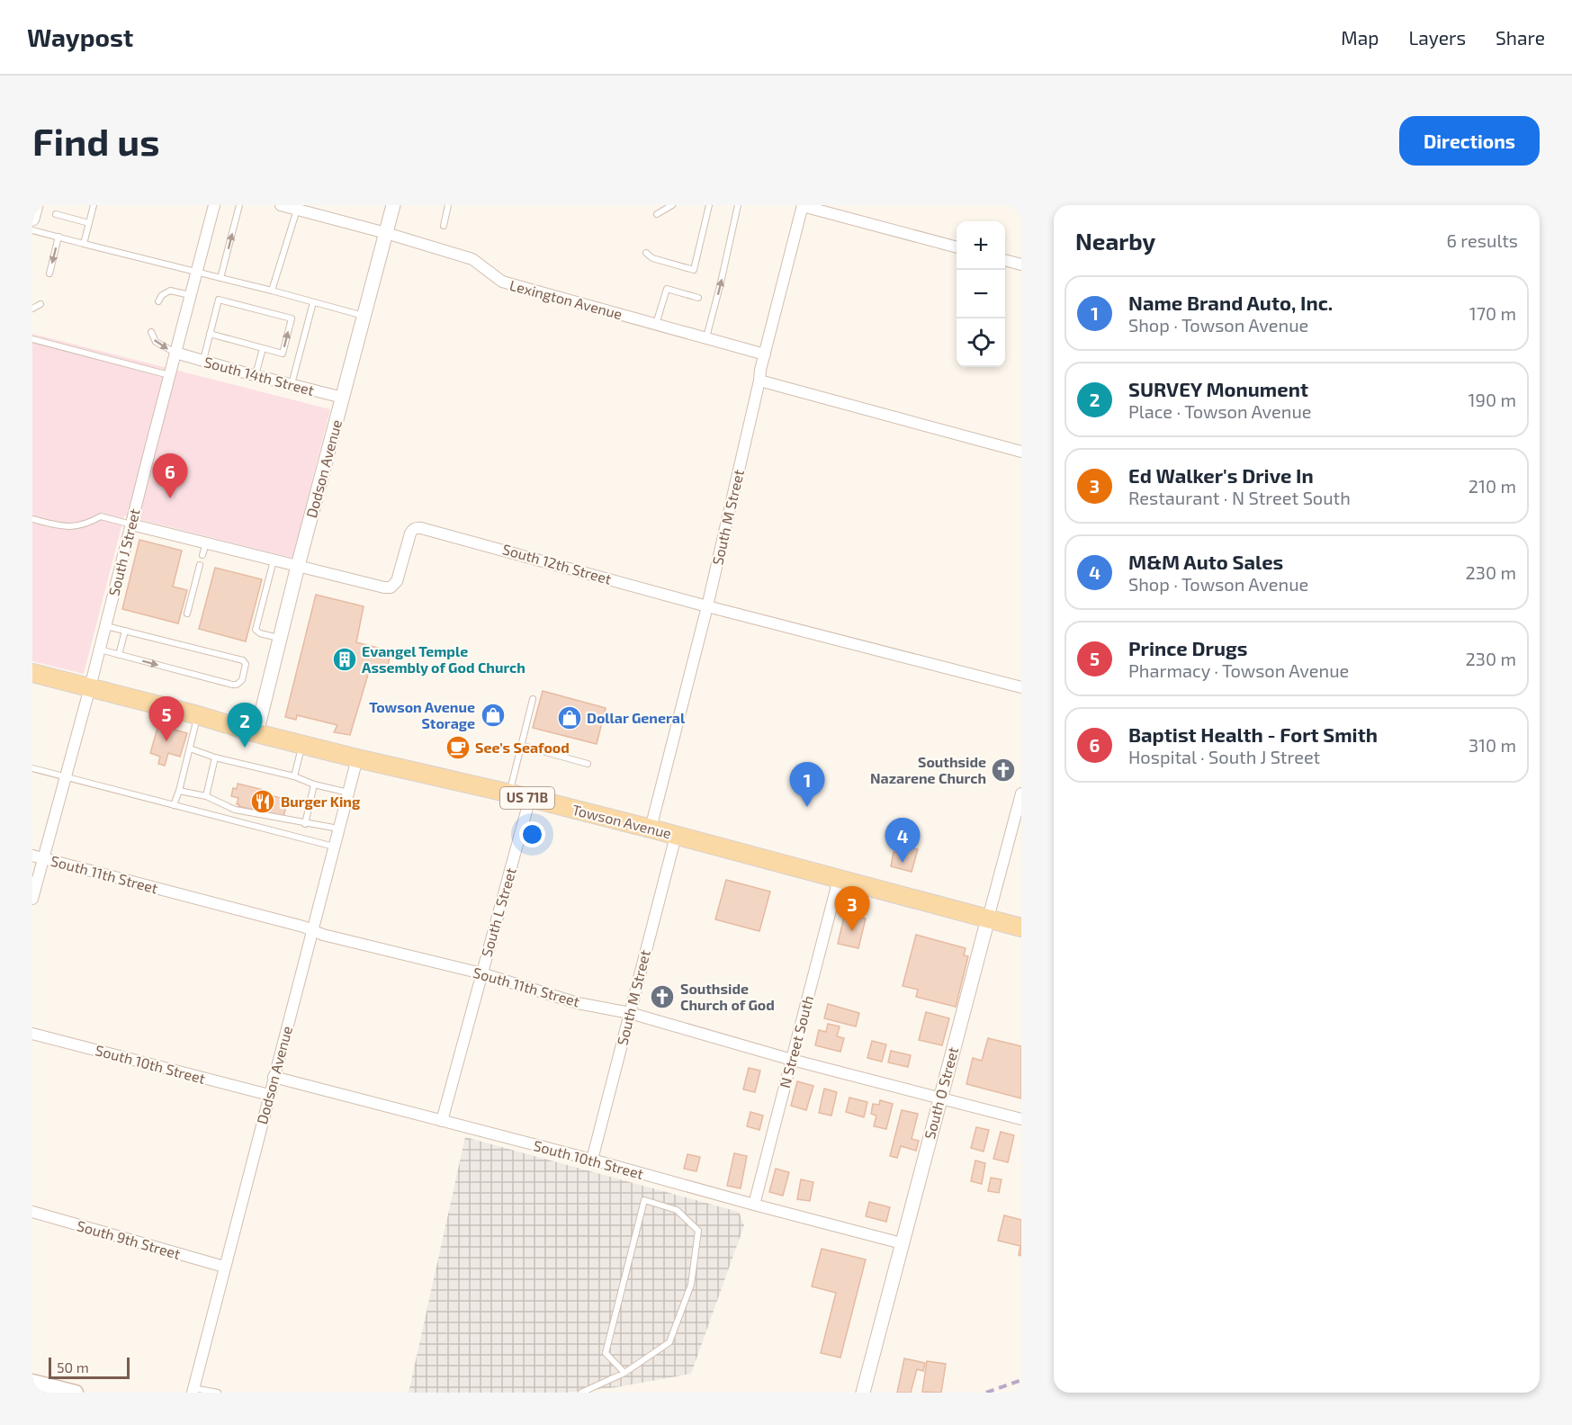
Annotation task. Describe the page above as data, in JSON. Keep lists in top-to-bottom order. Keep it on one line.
{"streets":{"main road":["US 71B","Towson Avenue"],"street":["Lexington Avenue","South 14th Street","Dodson Avenue","South M Street","South J Street","South 12th Street","South 11th Street","South L Street","N Street South","South 10th Street","South O Street","South 9th Street"]},"crossings":[["Lexington Avenue","Dodson Avenue"],["Lexington Avenue","South M Street"],["South 14th Street","Dodson Avenue"],["South 14th Street","South J Street"],["Dodson Avenue","South 12th Street"],["Dodson Avenue","Towson Avenue"],["Dodson Avenue","South 11th Street"],["Dodson Avenue","South 10th Street"],["Dodson Avenue","South 9th Street"],["South M Street","South 12th Street"],["South M Street","Towson Avenue"],["South M Street","South 11th Street"],["South M Street","South 10th Street"],["South J Street","South 12th Street"],["South J Street","Towson Avenue"],["South J Street","South 11th Street"],["Towson Avenue","South L Street"],["Towson Avenue","N Street South"],["Towson Avenue","South O Street"],["South 11th Street","South L Street"],["South 11th Street","N Street South"],["South 11th Street","South O Street"],["South L Street","South 10th Street"],["N Street South","South 10th Street"],["South 10th Street","South O Street"]],"places":{"building":["Evangel Temple Assembly of God Church"],"shop":["Towson Avenue Storage","Dollar General"],"cafe":["See’s Seafood"],"church":["Southside Nazarene Church","Southside Church of God"],"restaurant":["Burger King"]},"scale_bar":"50 m","page":{"header":"Waypost","nav":["Map","Layers","Share"],"buttons":"Directions","title":"Find us","heading":["Nearby","6 results"],"map_buttons":["+","−"],"list":[{"mark":"1","name":"Name Brand Auto, Inc.","note":"Shop · Towson Avenue","value":"170 m"},{"mark":"2","name":"SURVEY Monument","note":"Place · Towson Avenue","value":"190 m"},{"mark":"3","name":"Ed Walker's Drive In","note":"Restaurant · N Street South","value":"210 m"},{"mark":"4","name":"M&M Auto Sales","note":"Shop · Towson Avenue","value":"230 m"},{"mark":"5","name":"Prince Drugs","note":"Pharmacy · Towson Avenue","value":"230 m"},{"mark":"6","name":"Baptist Health - Fort Smith","note":"Hospital · South J Street","value":"310 m"}],"pins":["6","5","2","1","4","3"],"scale":"50 m"}}
